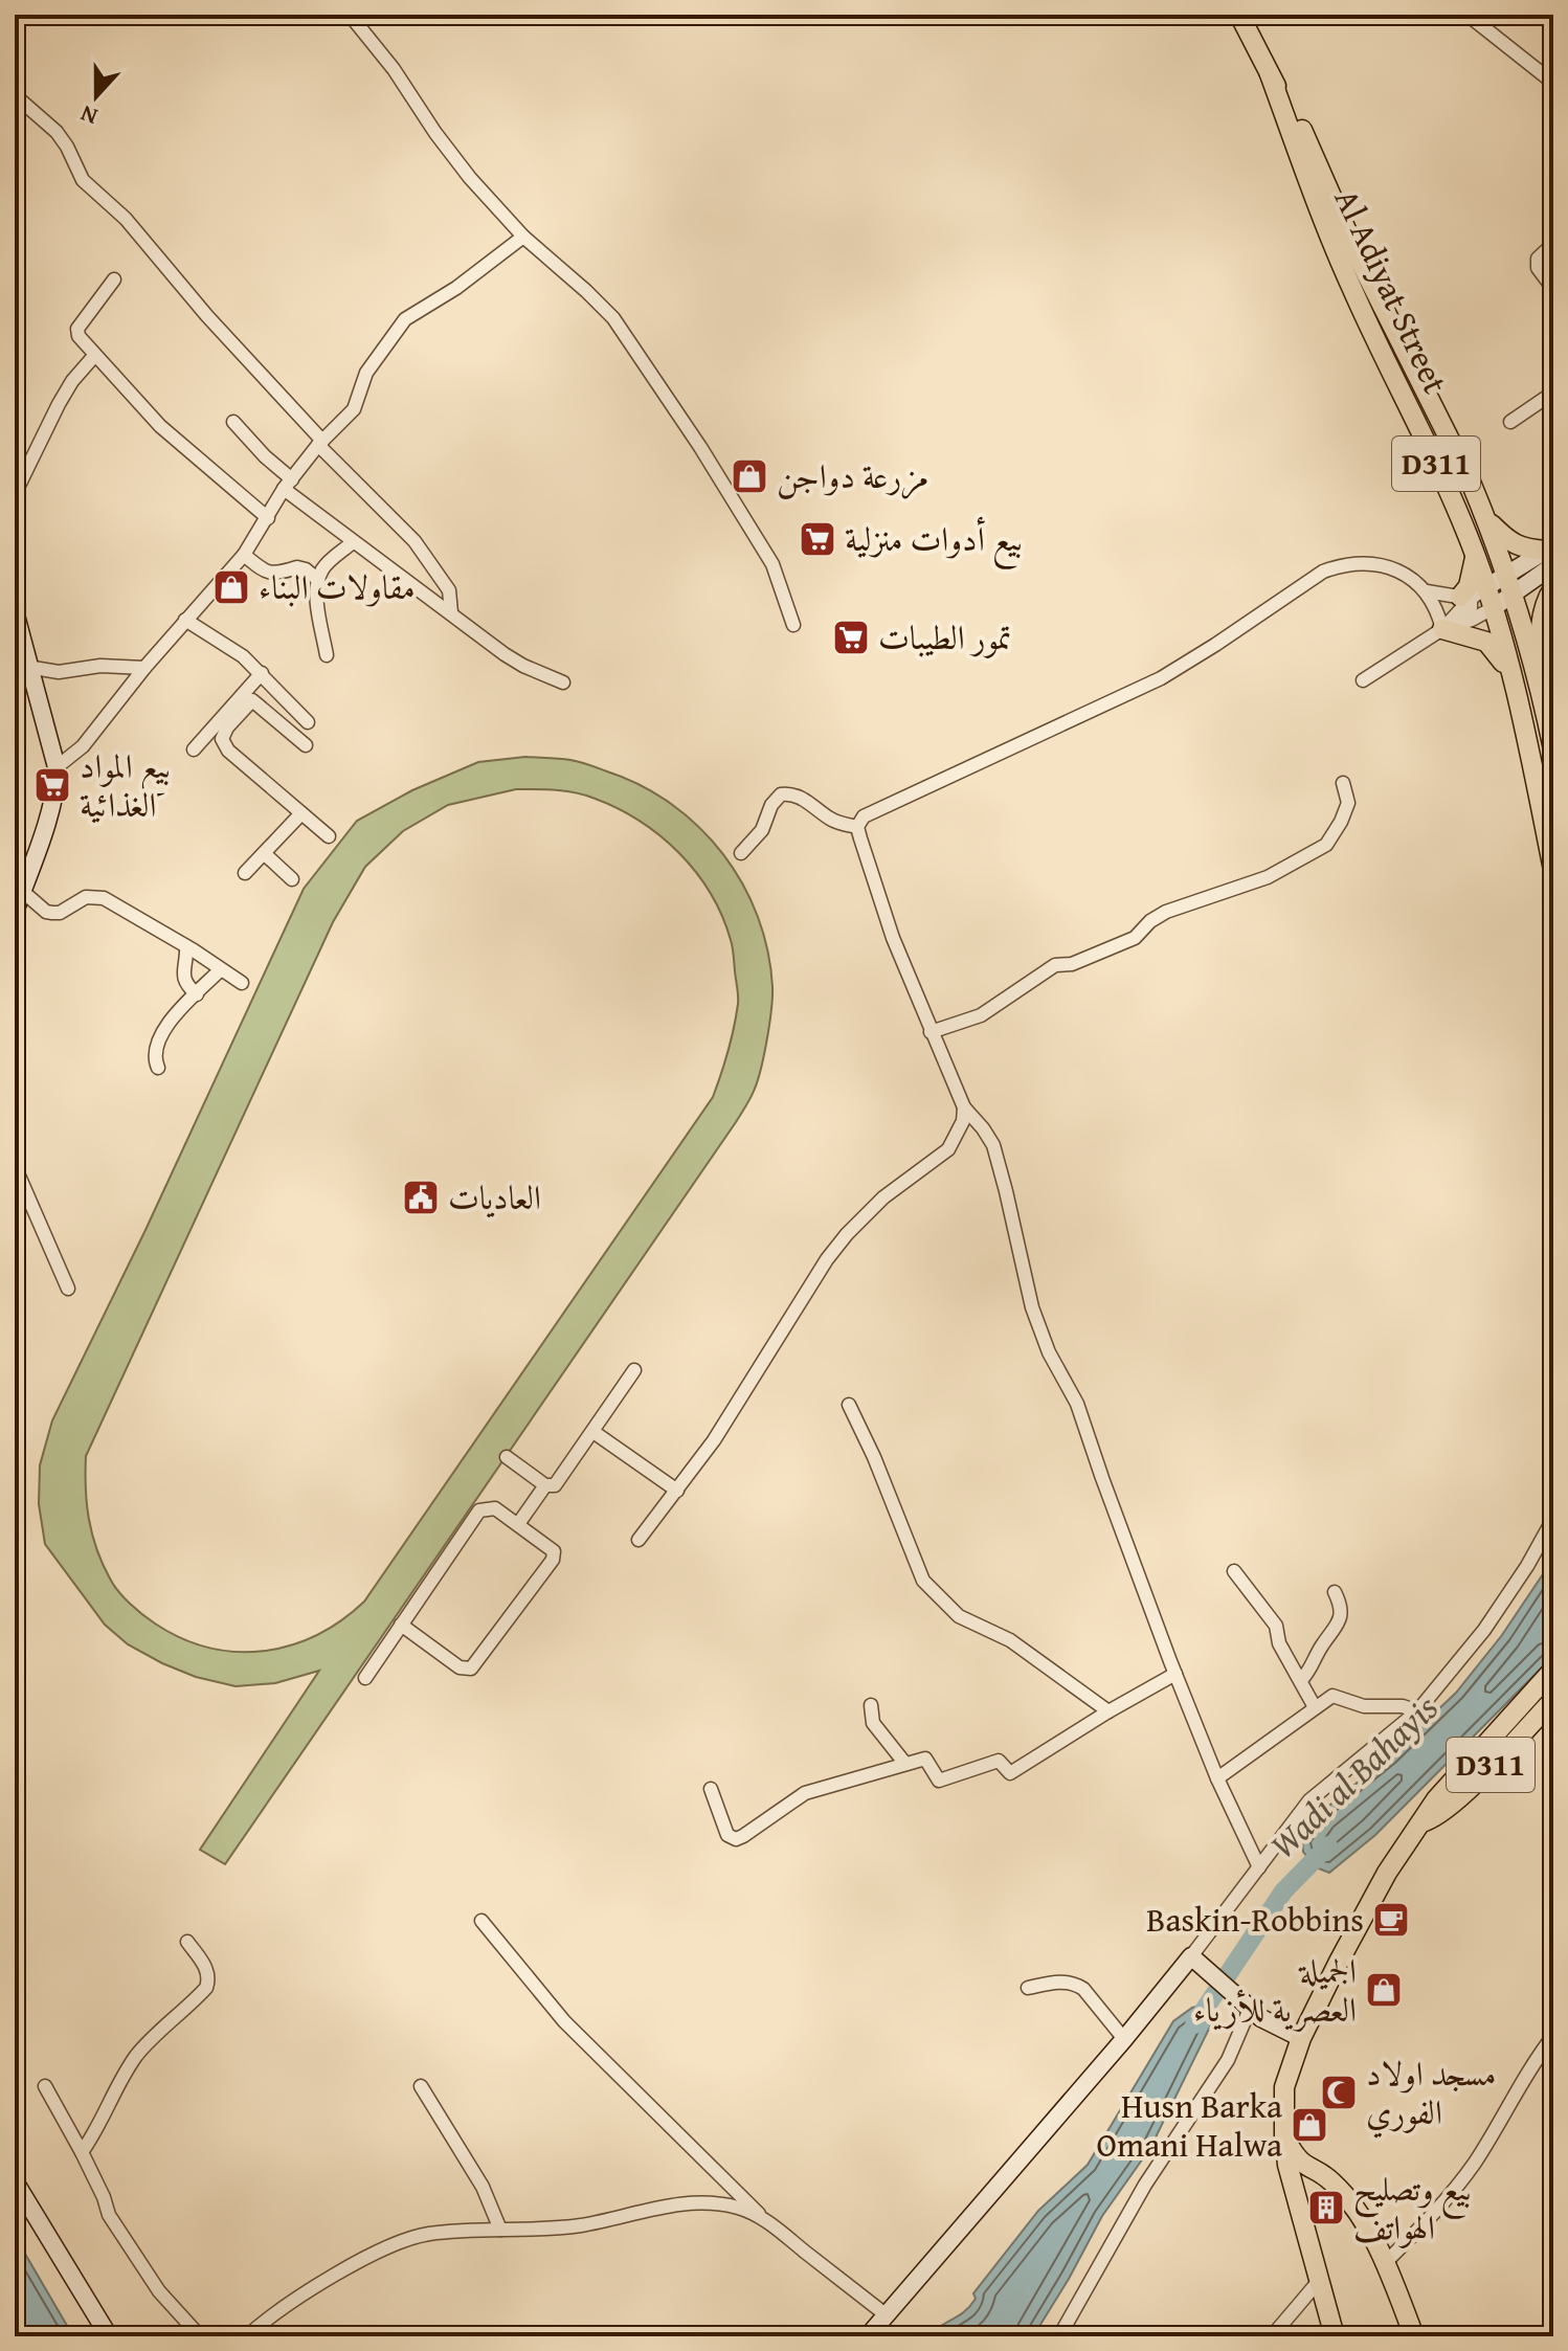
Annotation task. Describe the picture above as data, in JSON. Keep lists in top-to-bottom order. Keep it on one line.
{"streets":{"main road":["Al Adiyat Street","D311"]},"water":["Wadi al Bahayis"],"places":{"shop":["مزرعة دواجن","مقاولات البناء","الجميلة العصرية للأزياء","Husn Barka Omani Halwa"],"supermarket":["بيع أدوات منزلية","تمور الطيبات","بيع المواد الغذائية"],"public building":["العاديات"],"cafe":["Baskin-Robbins"],"mosque":["مسجد اولاد الفوري"],"building":["بيع وتصليح الهواتف"]},"north":"bottom"}
